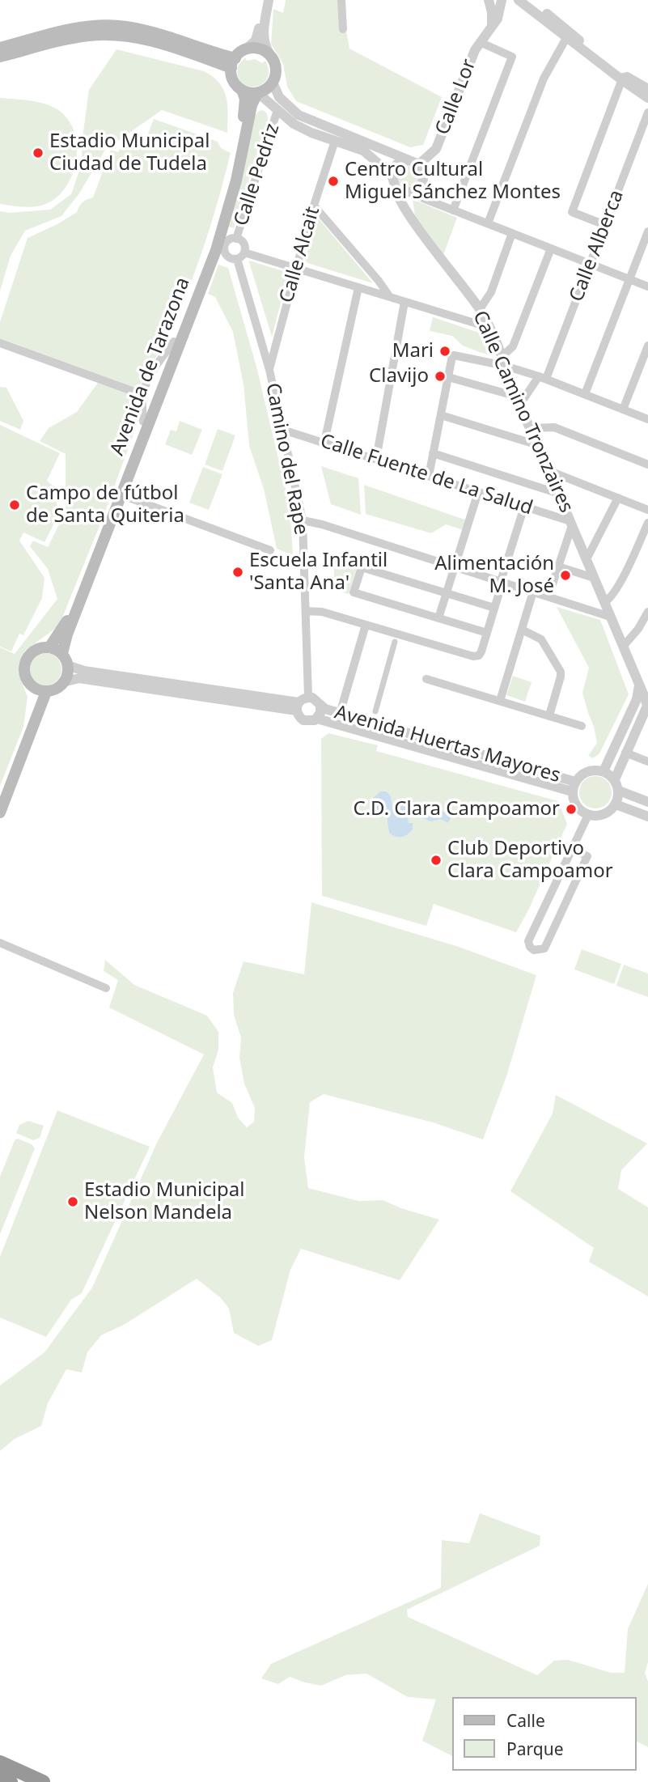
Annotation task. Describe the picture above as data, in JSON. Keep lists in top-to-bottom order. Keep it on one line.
{"streets":{"main road":["Avenida de Tarazona"],"street":["Calle Lor","Calle Pedriz","Calle Alberca","Calle Alcait","Calle Camino Tronzaires","Camino del Rape","Calle Fuente de La Salud","Avenida Huertas Mayores"]},"crossings":[["Calle Lor","Calle Camino Tronzaires"],["Calle Pedriz","Camino del Rape"],["Calle Alberca","Calle Camino Tronzaires"],["Calle Alcait","Camino del Rape"],["Avenida de Tarazona","Avenida Huertas Mayores"],["Calle Camino Tronzaires","Calle Fuente de La Salud"],["Camino del Rape","Calle Fuente de La Salud"],["Camino del Rape","Avenida Huertas Mayores"]],"places":["Estadio Municipal Ciudad de Tudela","Centro Cultural Miguel Sánchez Montes","Mari","Clavijo","Campo de fútbol de Santa Quiteria","Escuela Infantil 'Santa Ana'","Alimentación M. José","C.D. Clara Campoamor","Club Deportivo Clara Campoamor","Estadio Municipal Nelson Mandela"],"legend":["Calle","Parque"]}
